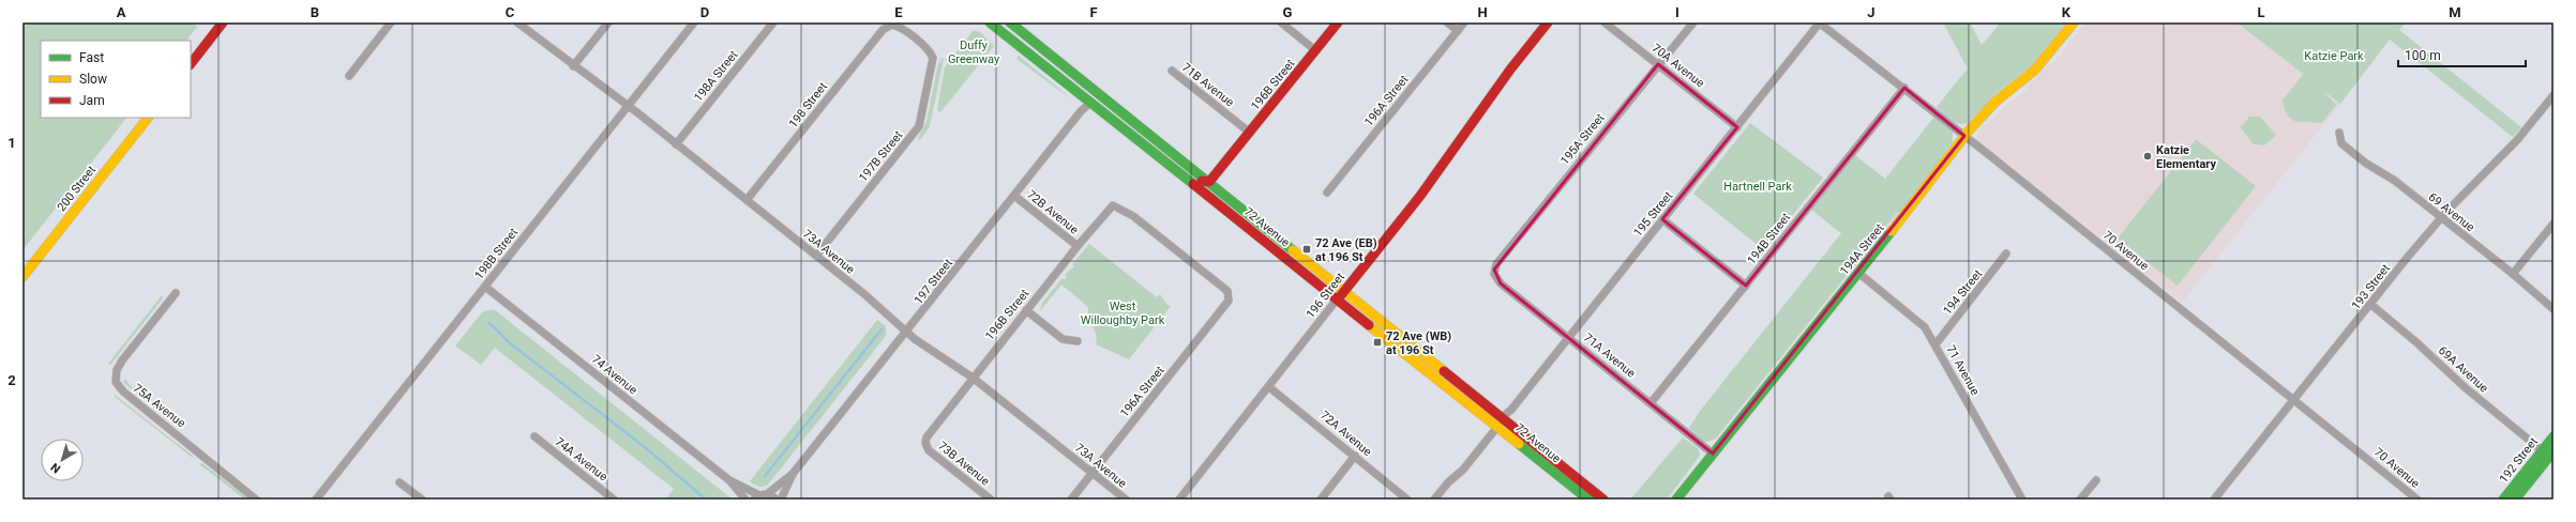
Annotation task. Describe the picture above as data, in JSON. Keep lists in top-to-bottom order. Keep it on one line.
{"streets":{"main road":["196B Street","200 Street","72 Avenue","194A Street","196 Street","192 Street"],"street":["70A Avenue","198A Street","71B Avenue","196A Street","198 Street","195A Street","197B Street","72B Avenue","69 Avenue","195 Street","194B Street","70 Avenue","73A Avenue","198B Street","197 Street","193 Street","194 Street","71A Avenue","69A Avenue","71 Avenue","74 Avenue","75A Avenue","72A Avenue","74A Avenue","73B Avenue"]},"crossings":[["70A Avenue","195A Street"],["70A Avenue","195 Street"],["198A Street","73A Avenue"],["71B Avenue","196B Street"],["196B Street","196A Street"],["196B Street","72B Avenue"],["196B Street","72 Avenue"],["196B Street","73A Avenue"],["196B Street","73B Avenue"],["196A Street","73A Avenue"],["198 Street","197B Street"],["198 Street","73A Avenue"],["195A Street","71A Avenue"],["197B Street","73A Avenue"],["72B Avenue","197 Street"],["69 Avenue","193 Street"],["195 Street","72 Avenue"],["195 Street","70 Avenue"],["195 Street","71A Avenue"],["72 Avenue","197 Street"],["72 Avenue","196 Street"],["194B Street","70 Avenue"],["194B Street","71A Avenue"],["194A Street","70 Avenue"],["194A Street","71A Avenue"],["194A Street","71 Avenue"],["70 Avenue","193 Street"],["73A Avenue","198B Street"],["73A Avenue","197 Street"],["198B Street","74 Avenue"],["197 Street","74 Avenue"],["193 Street","69A Avenue"],["194 Street","71 Avenue"],["196 Street","72A Avenue"],["69A Avenue","192 Street"]],"parks":["Duffy Greenway","Katzie Park","Hartnell Park","West Willoughby Park"],"places":{"other":["Katzie Elementary"],"transit":["72 Ave (EB) at 196 St","72 Ave (WB) at 196 St"]},"legend":["Fast","Slow","Jam"],"scale_bar":"100 m","north":"bottom left","grid":{"columns":["A","B","C","D","E","F","G","H","I","J","K","L","M"],"rows":["1","2"]}}
